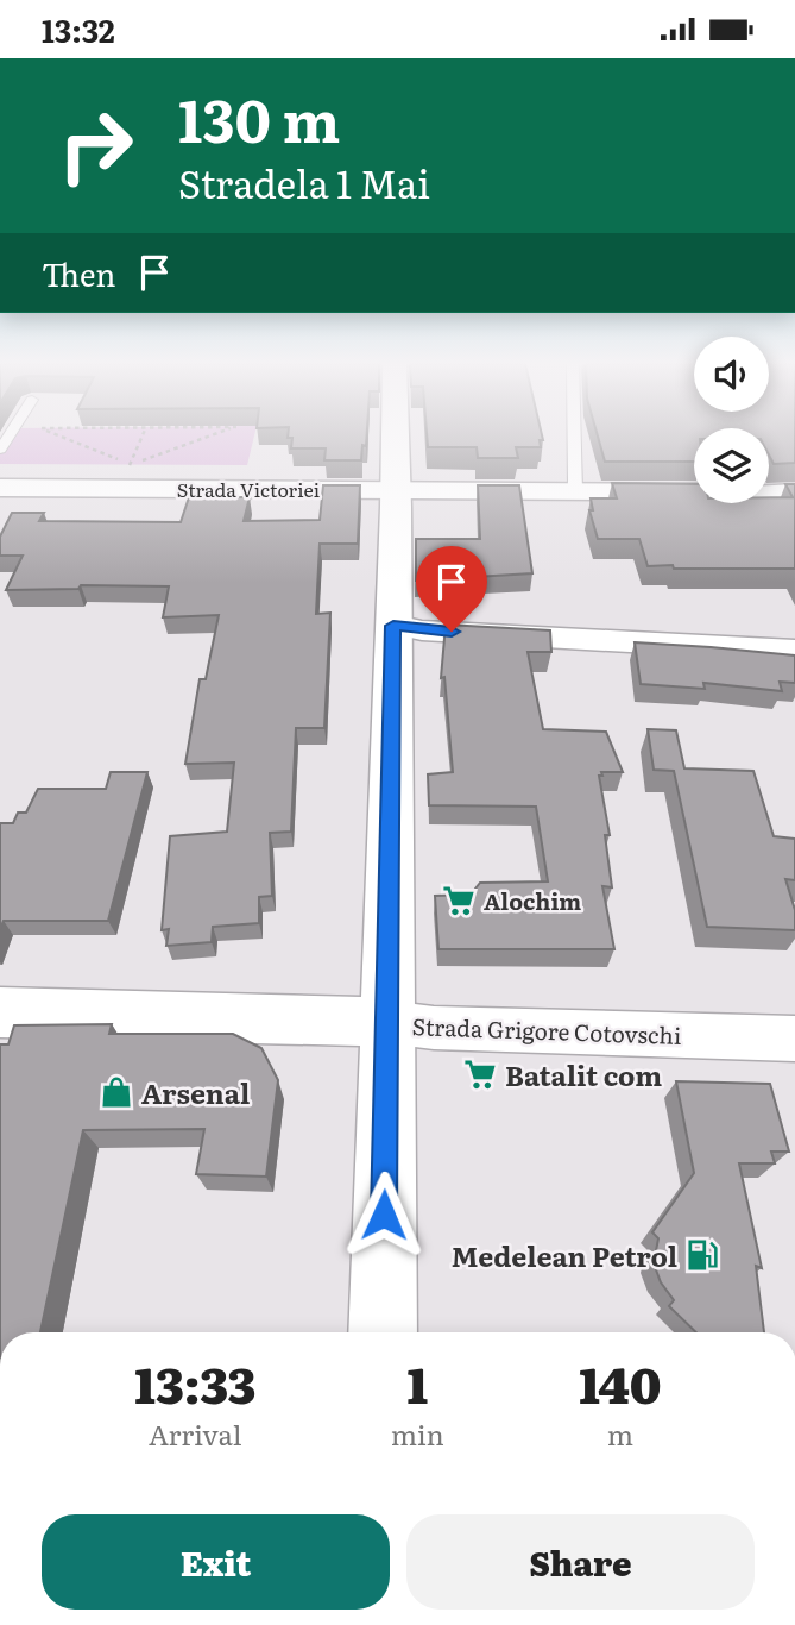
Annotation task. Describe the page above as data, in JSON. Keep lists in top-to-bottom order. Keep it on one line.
{"streets":{"main road":["Strada Grigore Cotovschi"],"street":["Strada Victoriei"]},"places":{"supermarket":["Alochim","Batalit com"],"shop":["Arsenal"],"fuel station":["Medelean Petrol"]},"page":{"status":"13:32","turn":["130 m","Stradela 1 Mai"],"then":"Then","eta":["13:33","Arrival","1","min","140","m"],"buttons":["Exit","Share"]}}
